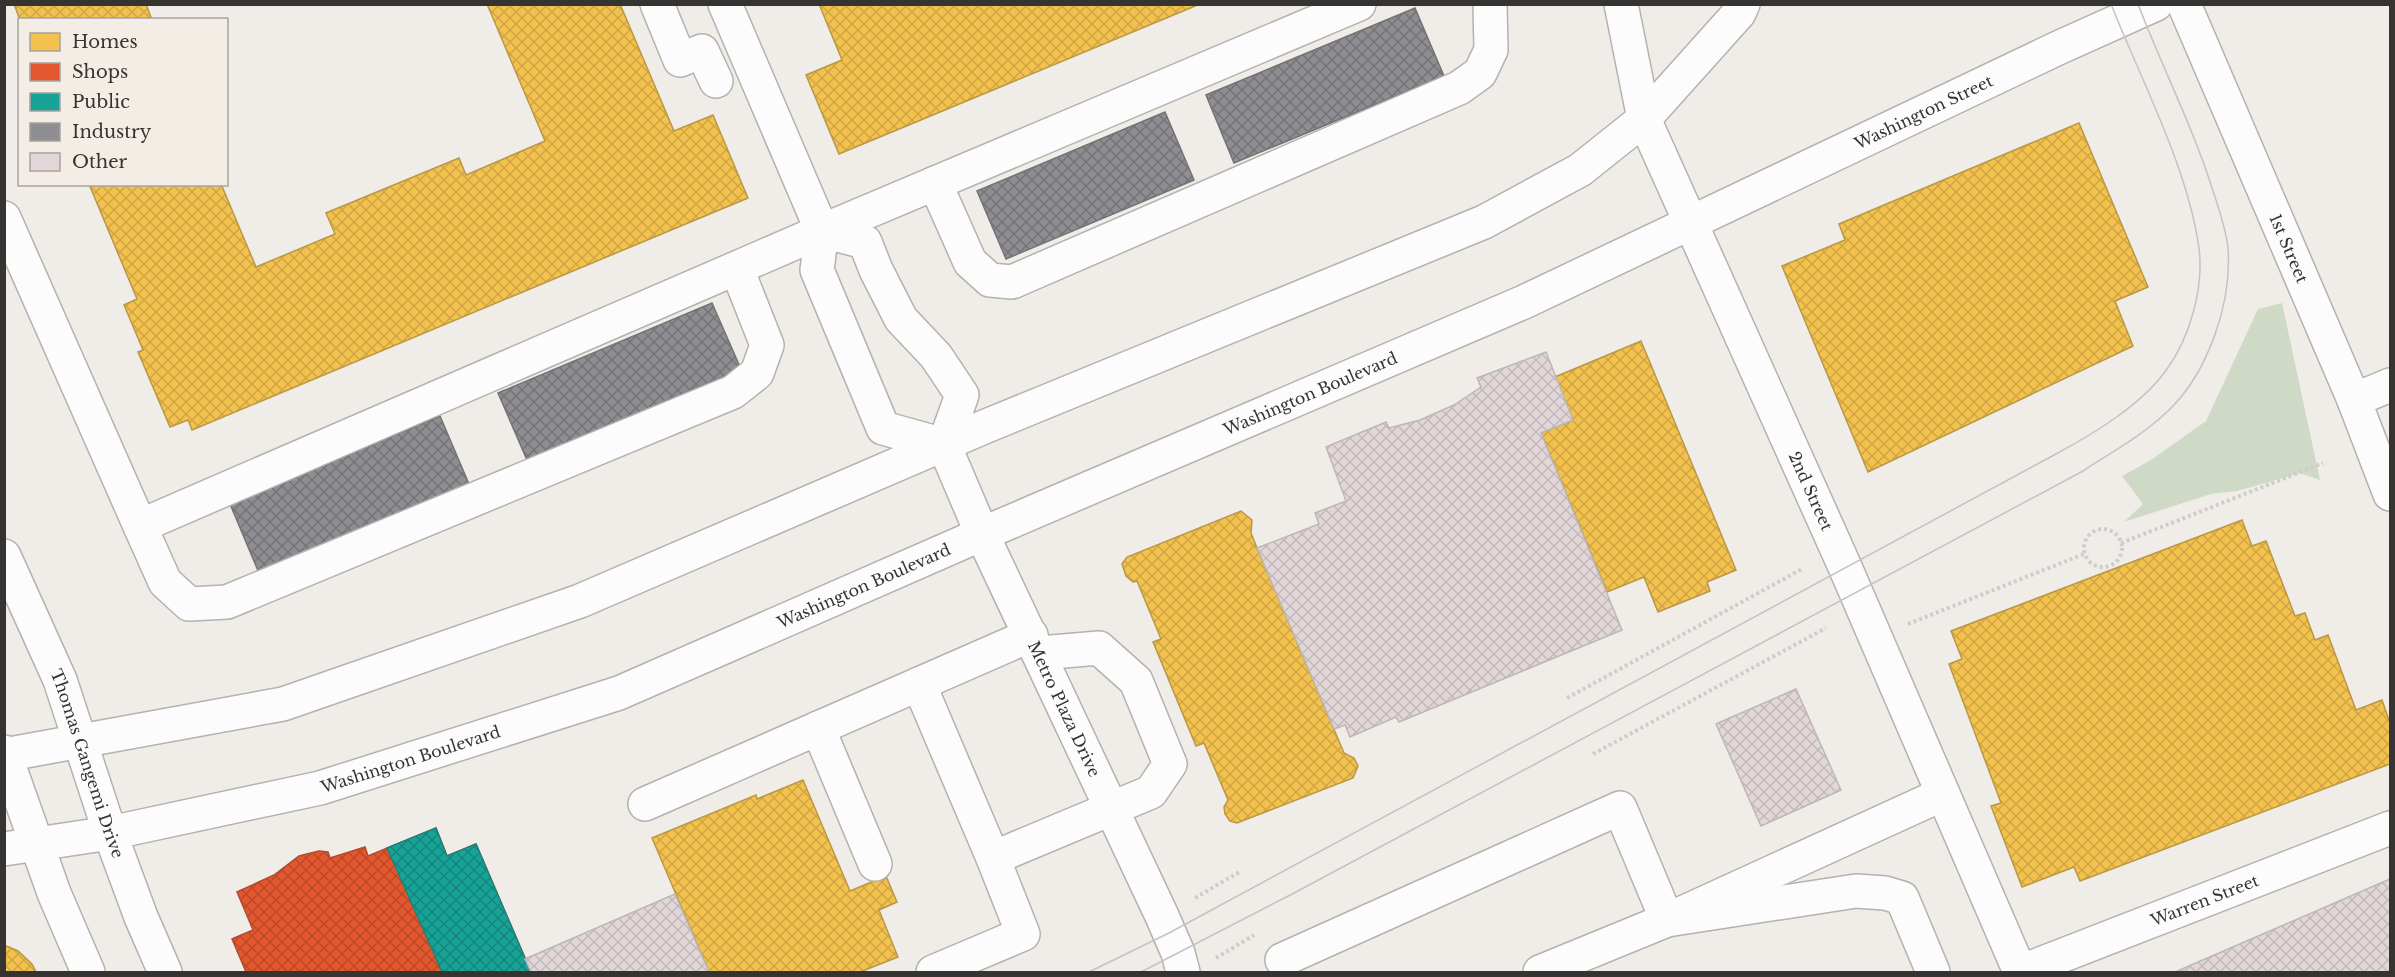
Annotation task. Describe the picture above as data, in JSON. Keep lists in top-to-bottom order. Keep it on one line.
{"streets":{"street":["Washington Street","1st Street","Washington Boulevard","2nd Street","Metro Plaza Drive","Thomas Gangemi Drive","Warren Street"]},"crossings":[["Washington Street","Washington Boulevard"],["Washington Street","2nd Street"],["Washington Boulevard","2nd Street"],["Washington Boulevard","Metro Plaza Drive"],["Washington Boulevard","Thomas Gangemi Drive"],["2nd Street","Warren Street"]],"legend":["Homes","Shops","Public","Industry","Other"]}
